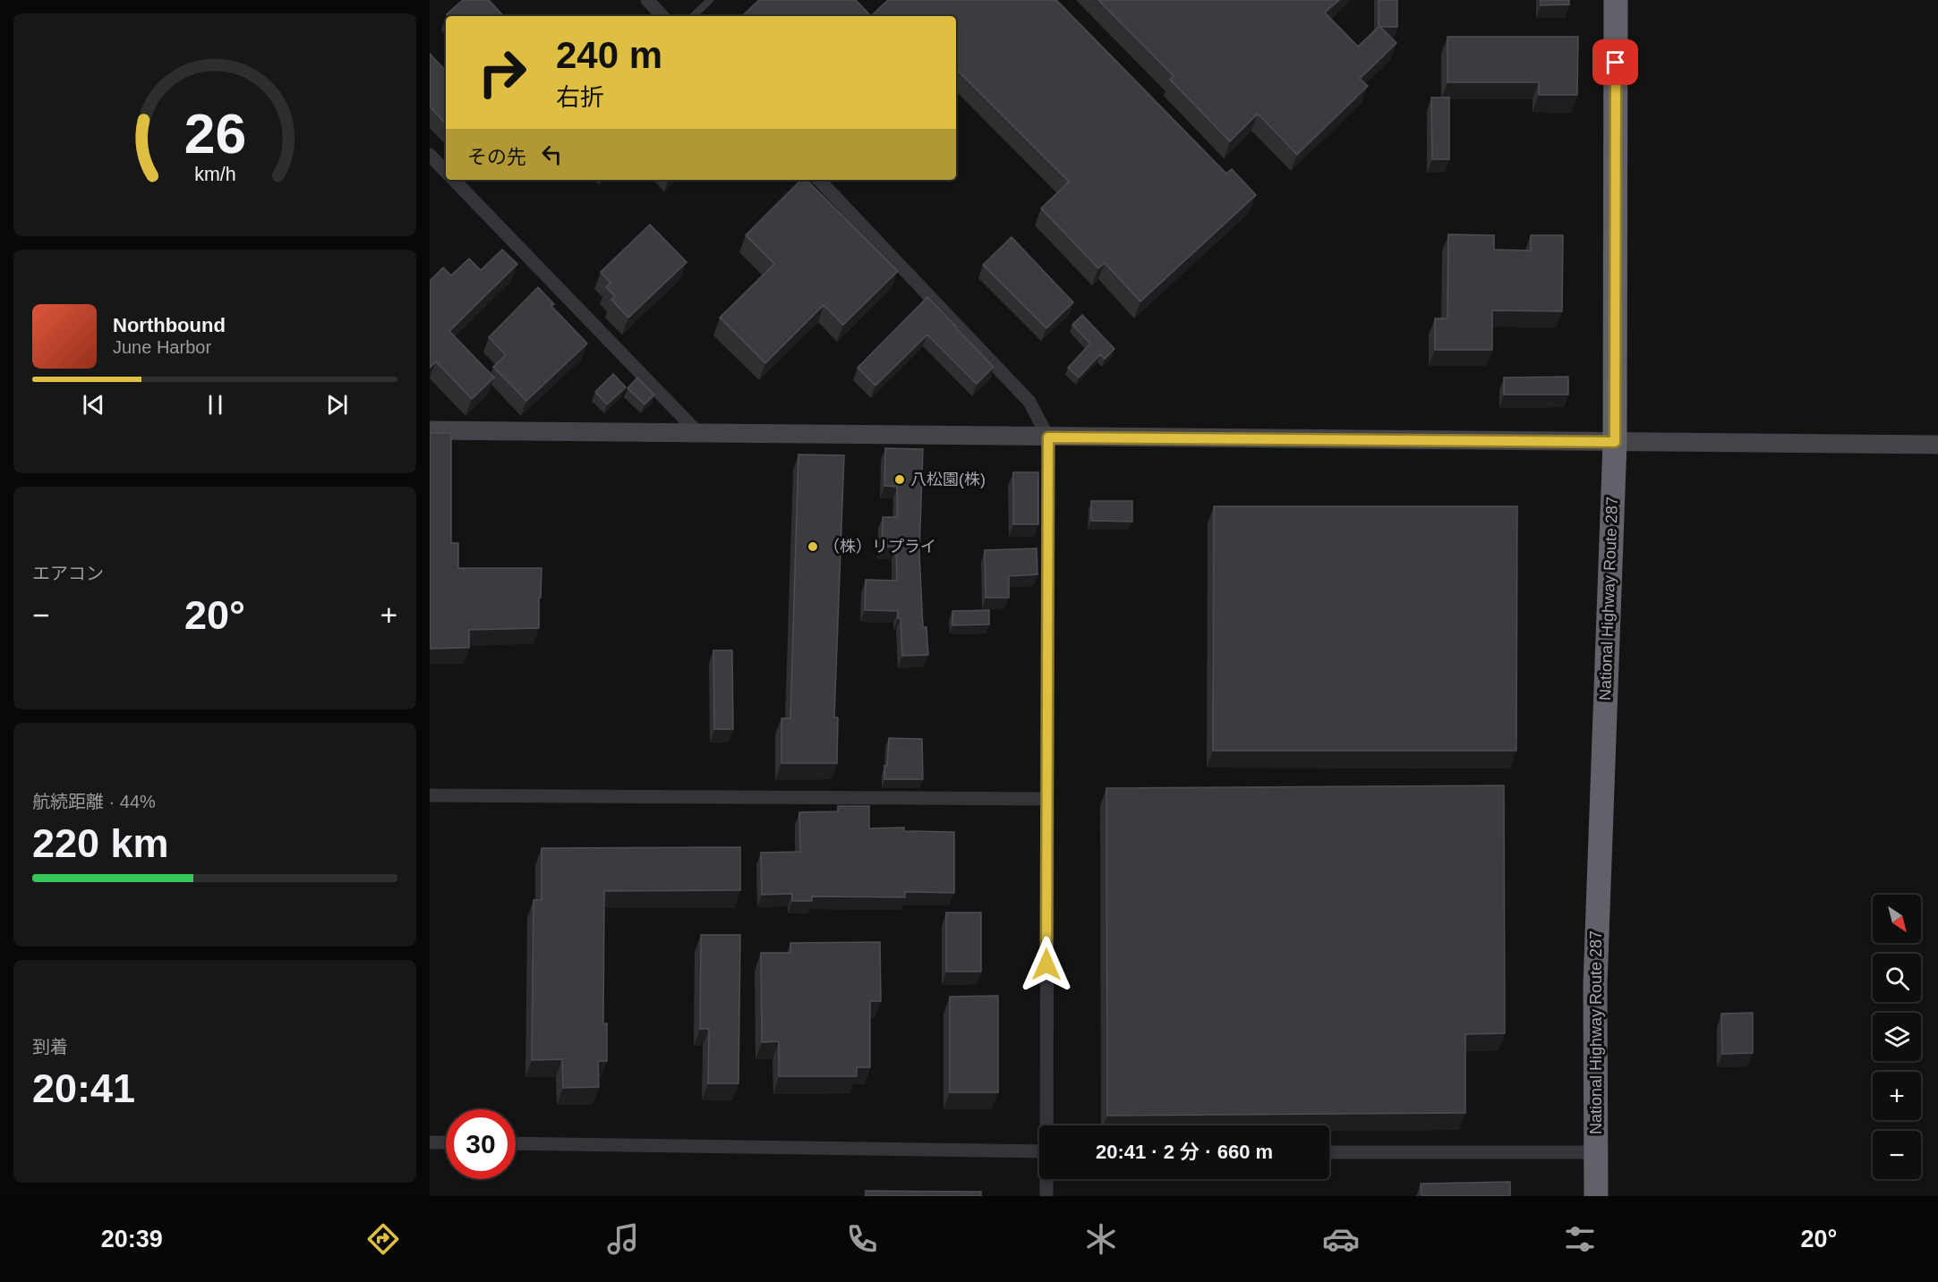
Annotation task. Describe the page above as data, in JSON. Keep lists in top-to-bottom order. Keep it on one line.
{"streets":{"highway":["National Highway Route 287"]},"places":["八松園(株)","（株）リプライ"],"north":"bottom right","page":{"turn":["240 m","右折"],"then":"その先","song":["Northbound","June Harbor"],"tile":["エアコン",["航続距離 · 44%","220 km"],["到着","20:41"]],"heat":["−","20°","+"],"map_buttons":["+","−"],"limit":"30","trip":"20:41 · 2 分 · 660 m","tabs":["20:39","20°"],"gauge":["26","km/h"]}}
